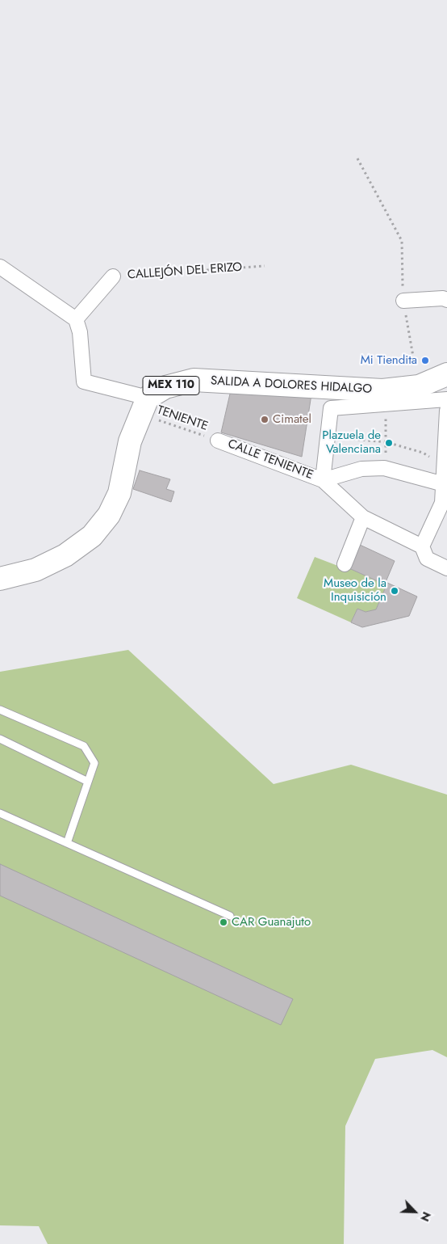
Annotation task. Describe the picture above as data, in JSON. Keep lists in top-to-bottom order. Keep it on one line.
{"streets":{"main road":["MEX 110","SALIDA A DOLORES HIDALGO"],"street":["CALLEJÓN DEL ERIZO","CALLE TENIENTE"],"path":["TENIENTE"]},"crossings":[["SALIDA A DOLORES HIDALGO","TENIENTE"],["TENIENTE","CALLE TENIENTE"]],"places":["Mi Tiendita","Cimatel","Plazuela de Valenciana","Museo de la Inquisición","CAR Guanajuto"],"north":"bottom right"}
